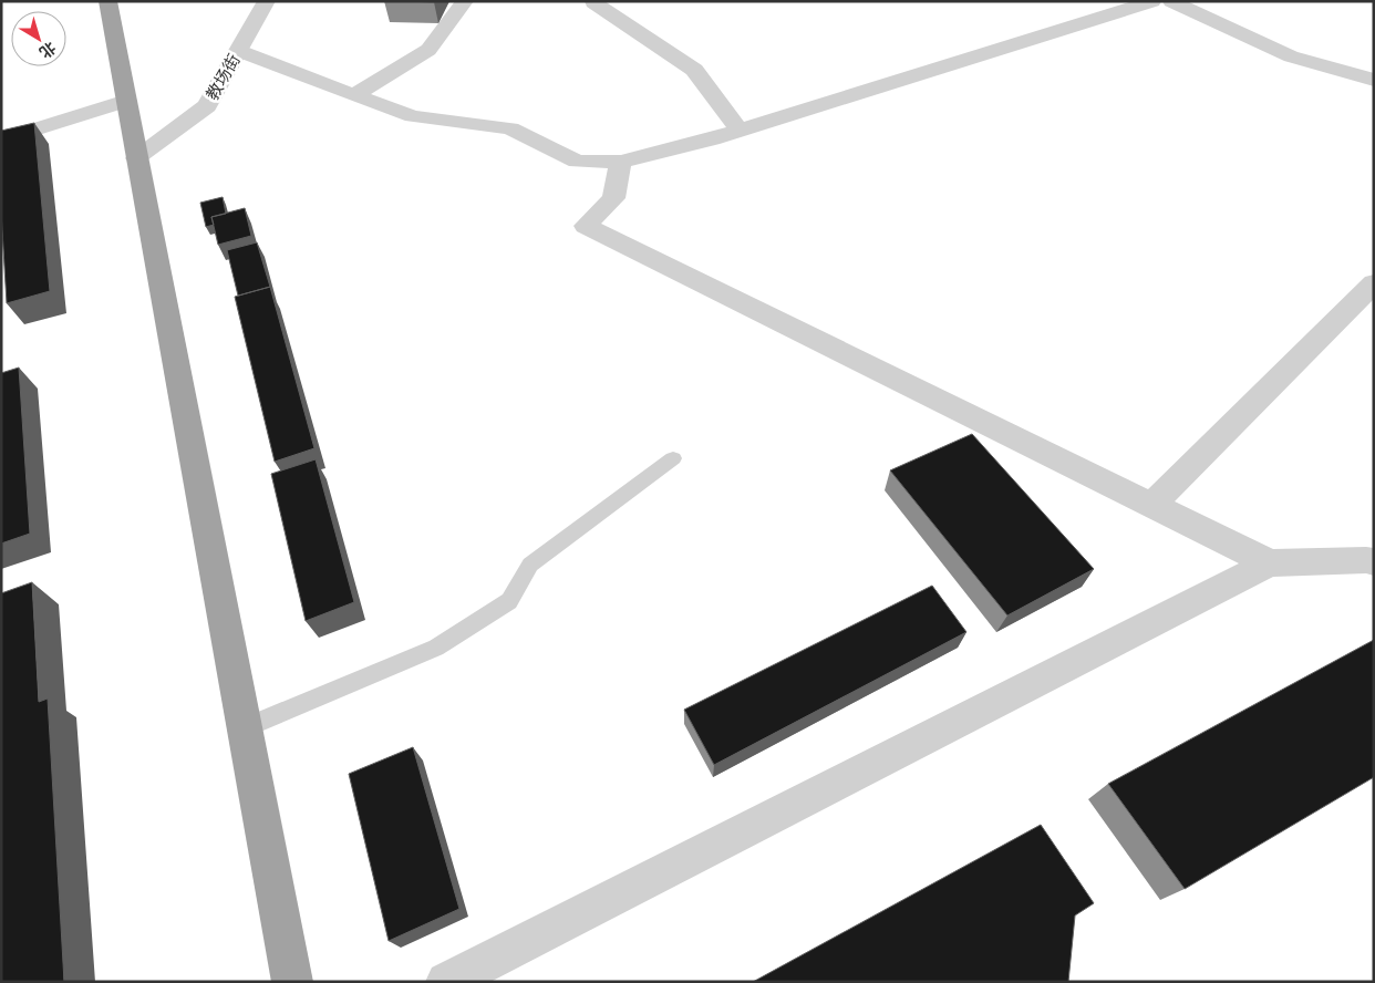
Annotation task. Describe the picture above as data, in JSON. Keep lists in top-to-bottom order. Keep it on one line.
{"streets":{"street":["教场街"]},"north":"bottom right"}
